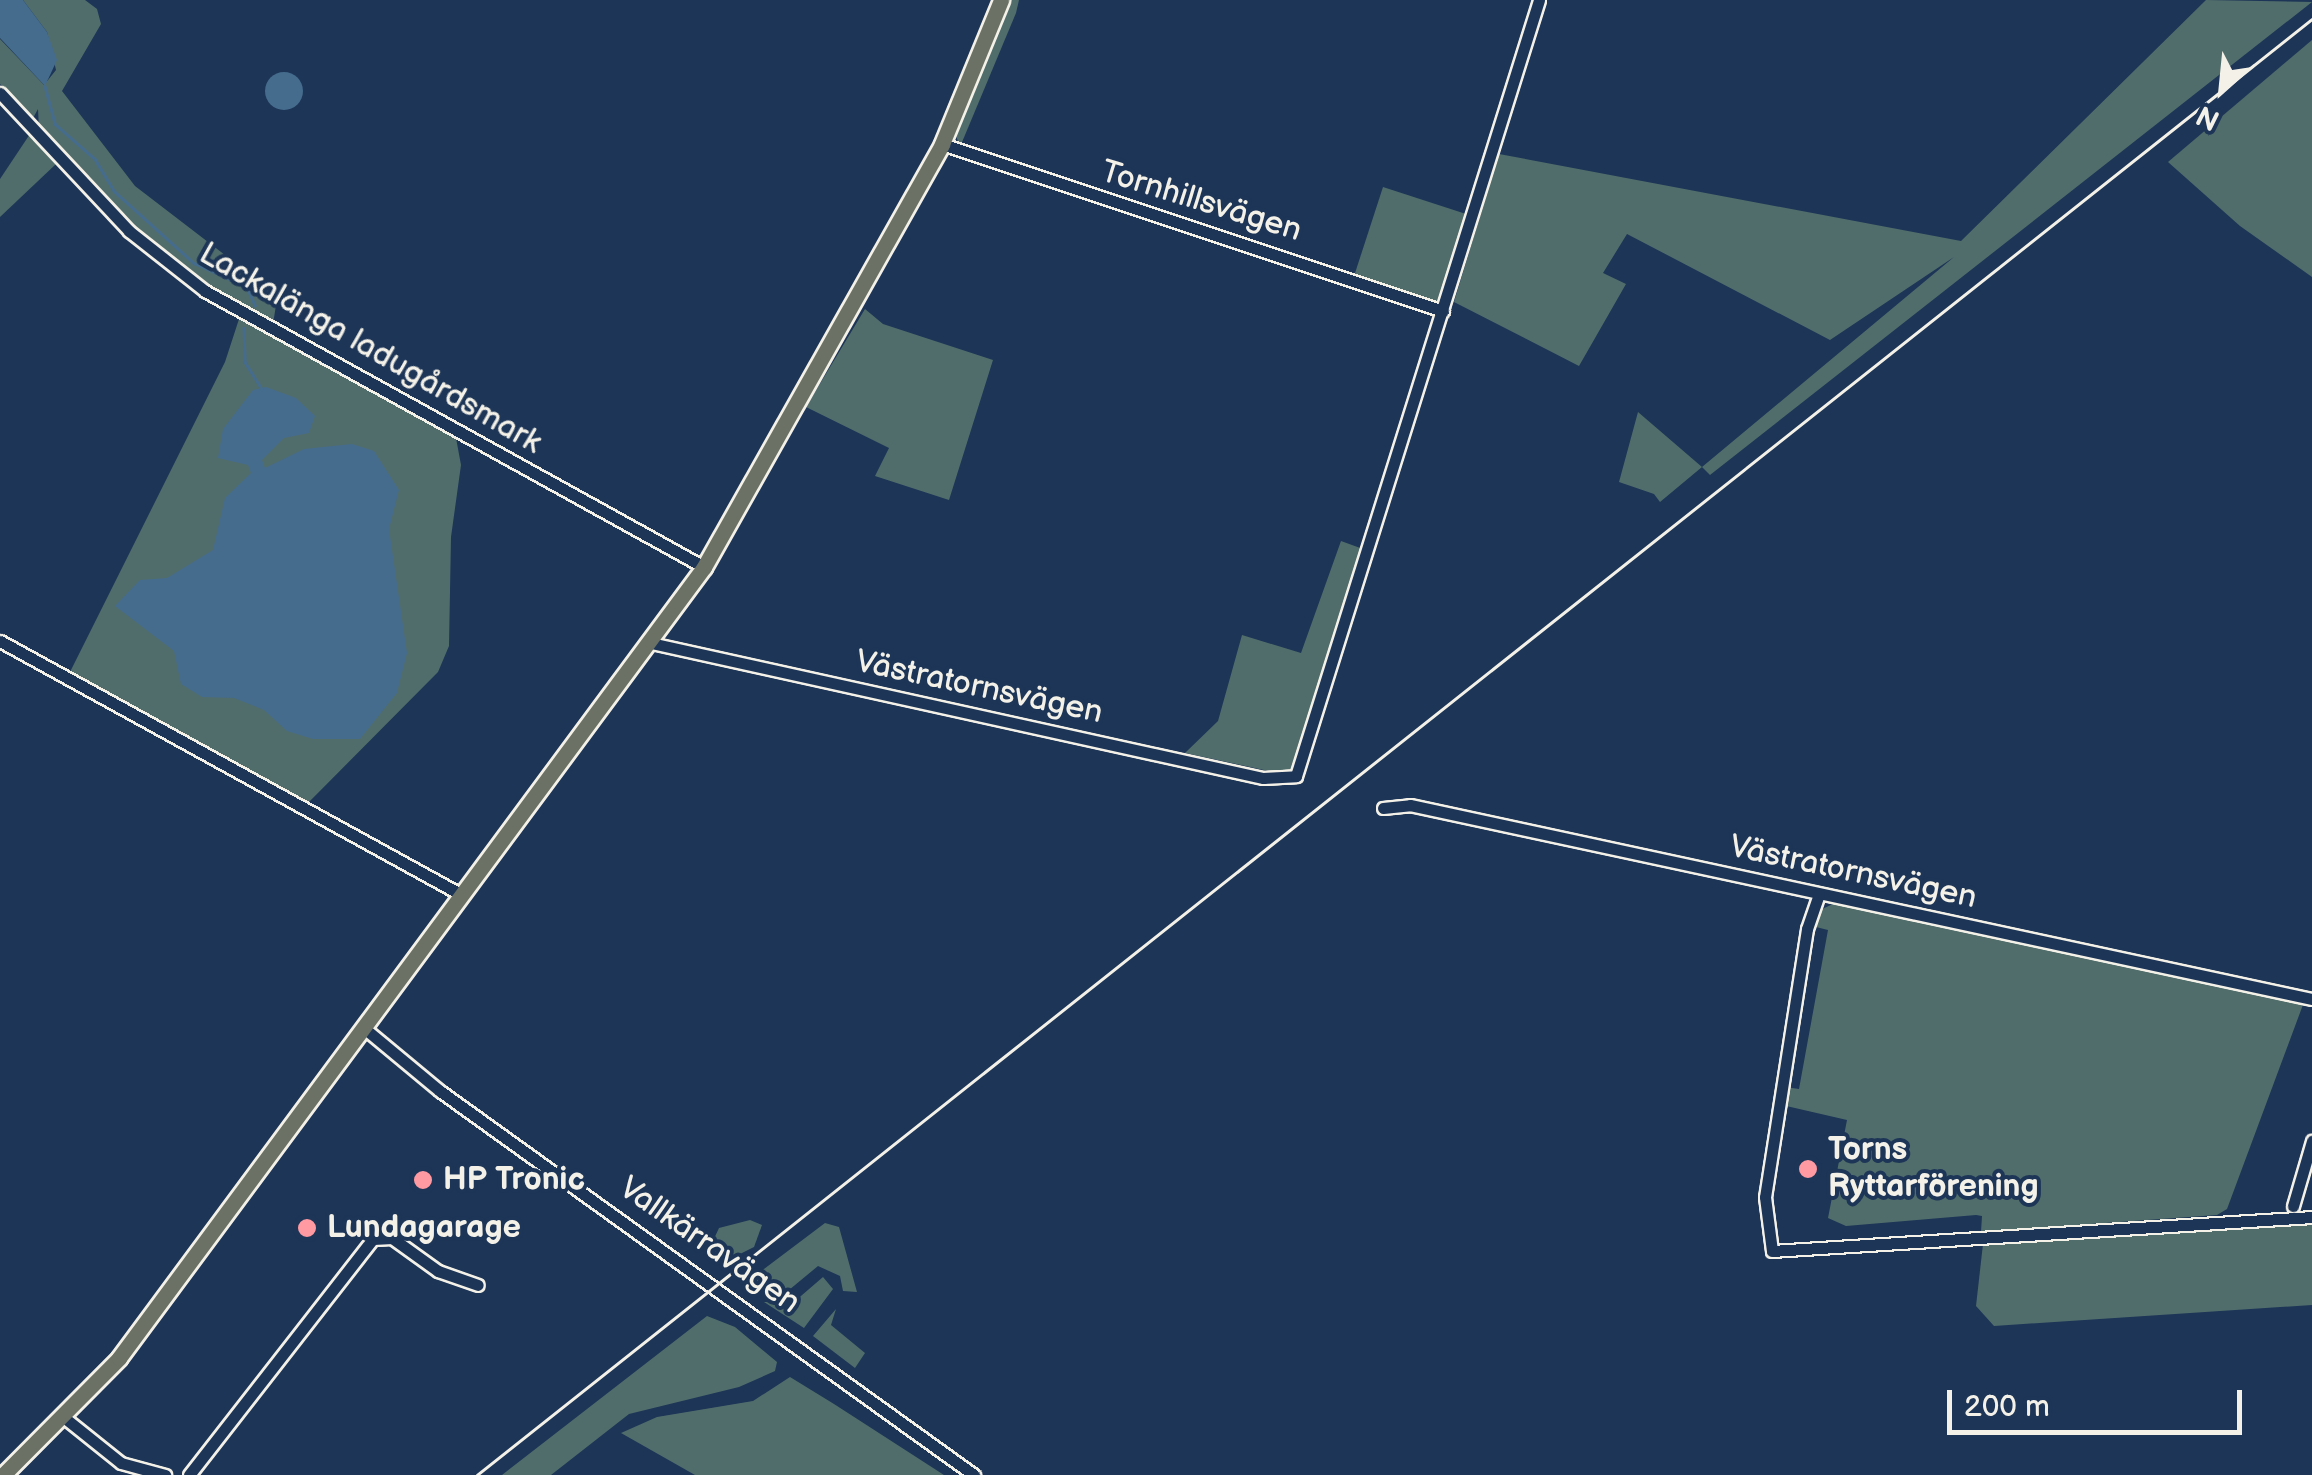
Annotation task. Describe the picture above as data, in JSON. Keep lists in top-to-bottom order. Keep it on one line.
{"streets":{"street":["Tornhillsvägen","Lackalänga ladugårdsmark","Västratornsvägen","Vallkärravägen"]},"crossings":[["Tornhillsvägen","Västratornsvägen"]],"places":["Torns Ryttarförening","HP Tronic","Lundagarage"],"scale_bar":"200 m","north":"bottom left"}
